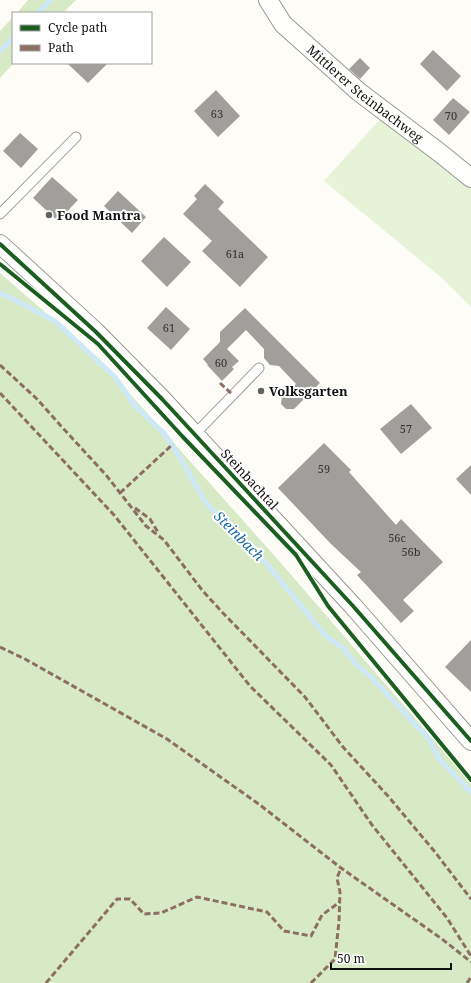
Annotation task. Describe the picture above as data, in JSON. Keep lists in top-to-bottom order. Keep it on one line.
{"streets":{"street":["Mittlerer Steinbachweg","Steinbachtal"]},"water":["Steinbach"],"places":["Food Mantra","Volksgarten"],"house_numbers":["63","70","61a","61","60","57","59","56c","56b"],"legend":["Cycle path","Path"],"scale_bar":"50 m"}
